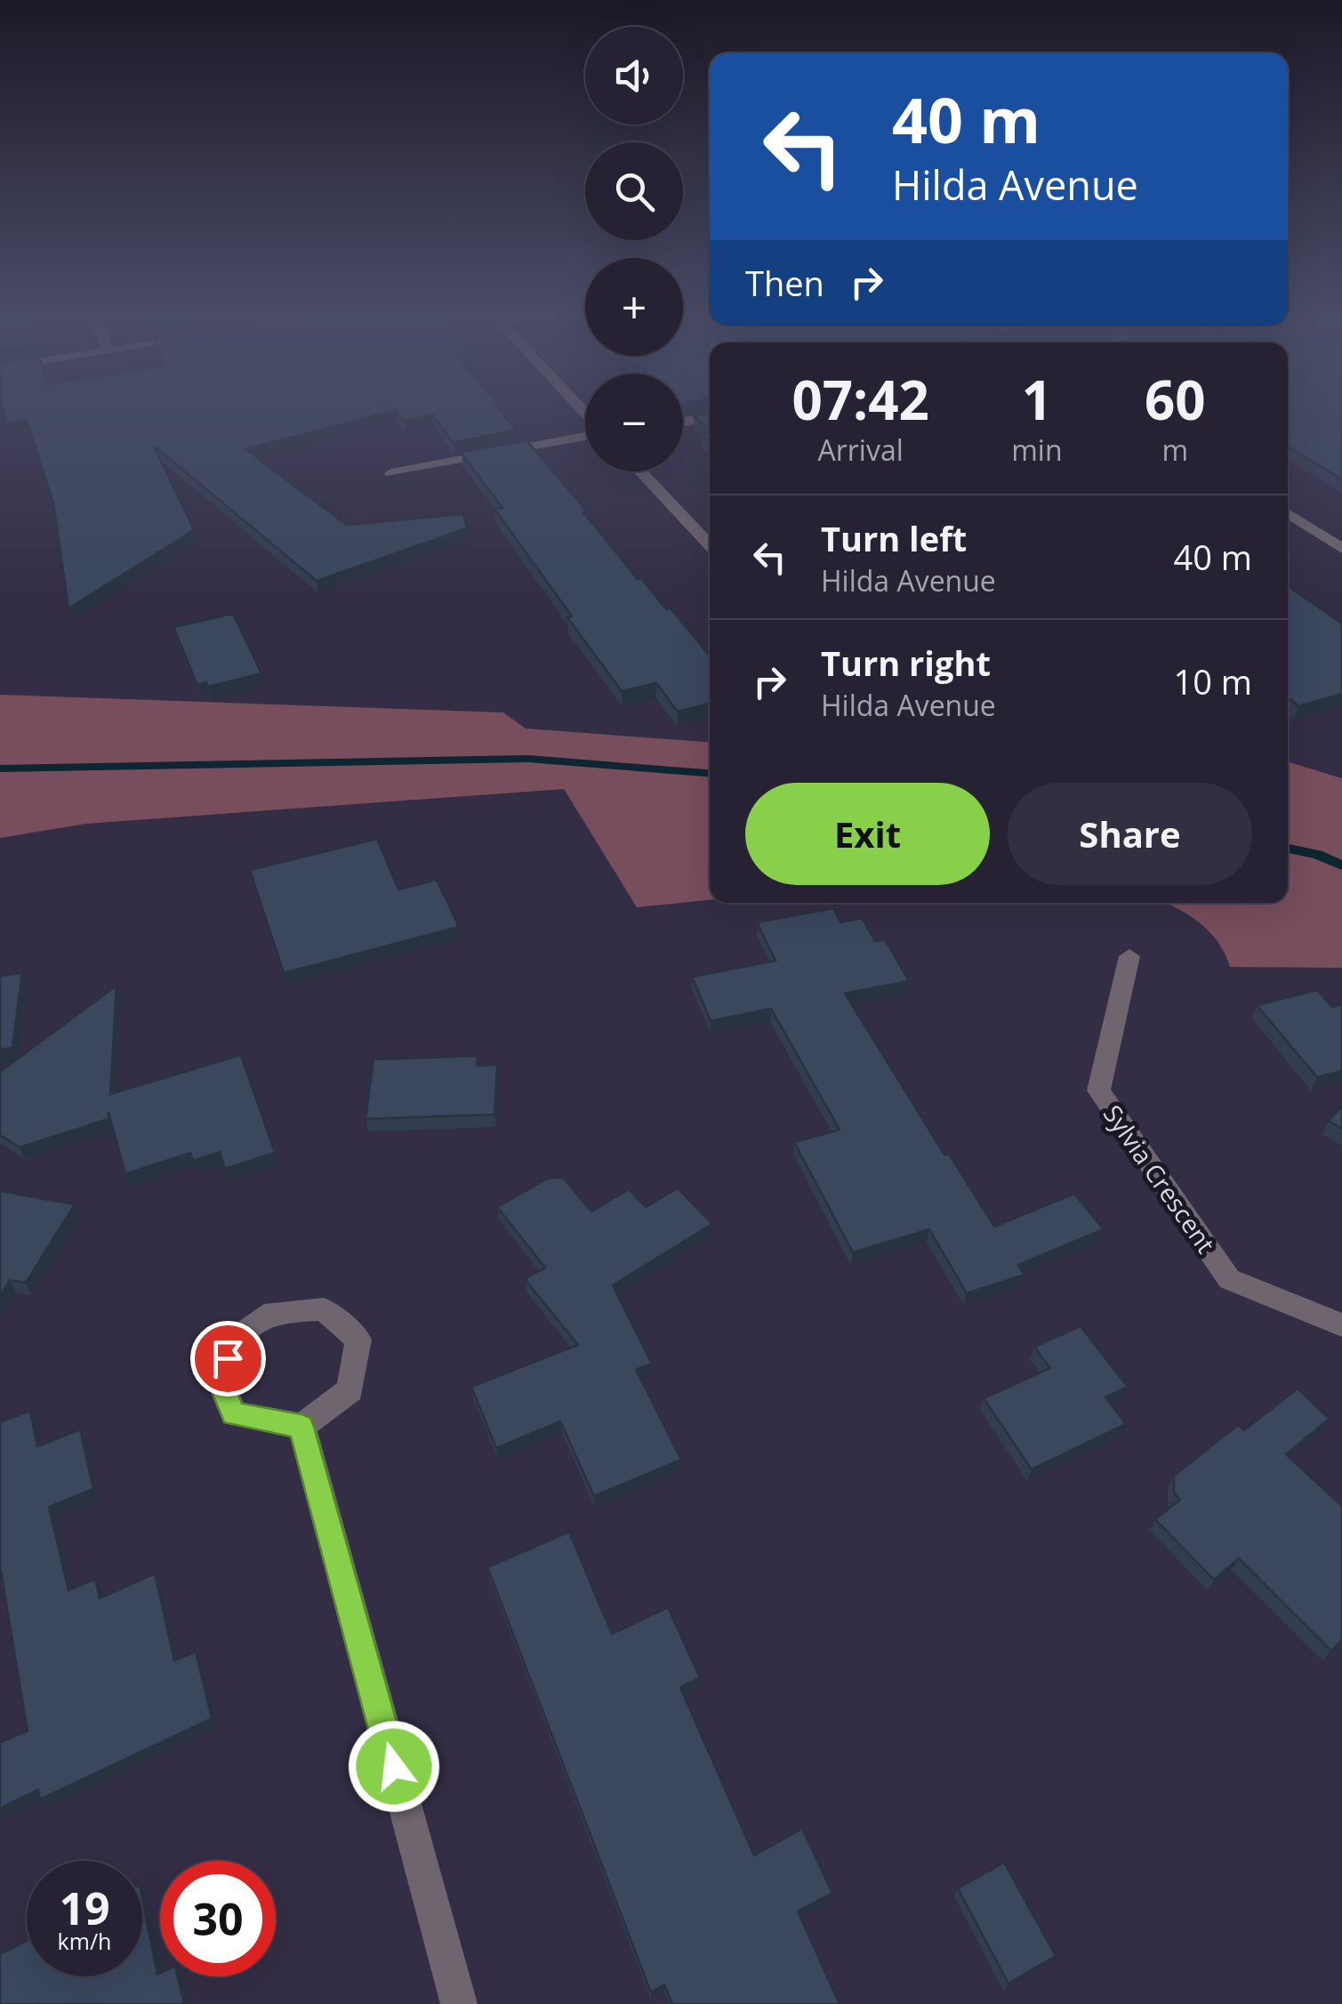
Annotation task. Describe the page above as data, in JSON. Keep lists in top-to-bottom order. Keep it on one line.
{"streets":{"street":["Sylvia Crescent"]},"page":{"map_buttons":["+","−"],"turn":["40 m","Hilda Avenue"],"then":"Then","eta":["07:42","Arrival","1","min","60","m"],"list":[{"name":"Turn left","note":"Hilda Avenue","value":"40 m"},{"name":"Turn right","note":"Hilda Avenue","value":"10 m"}],"buttons":["Exit","Share"],"speed":"19 km/h","limit":"30"}}
